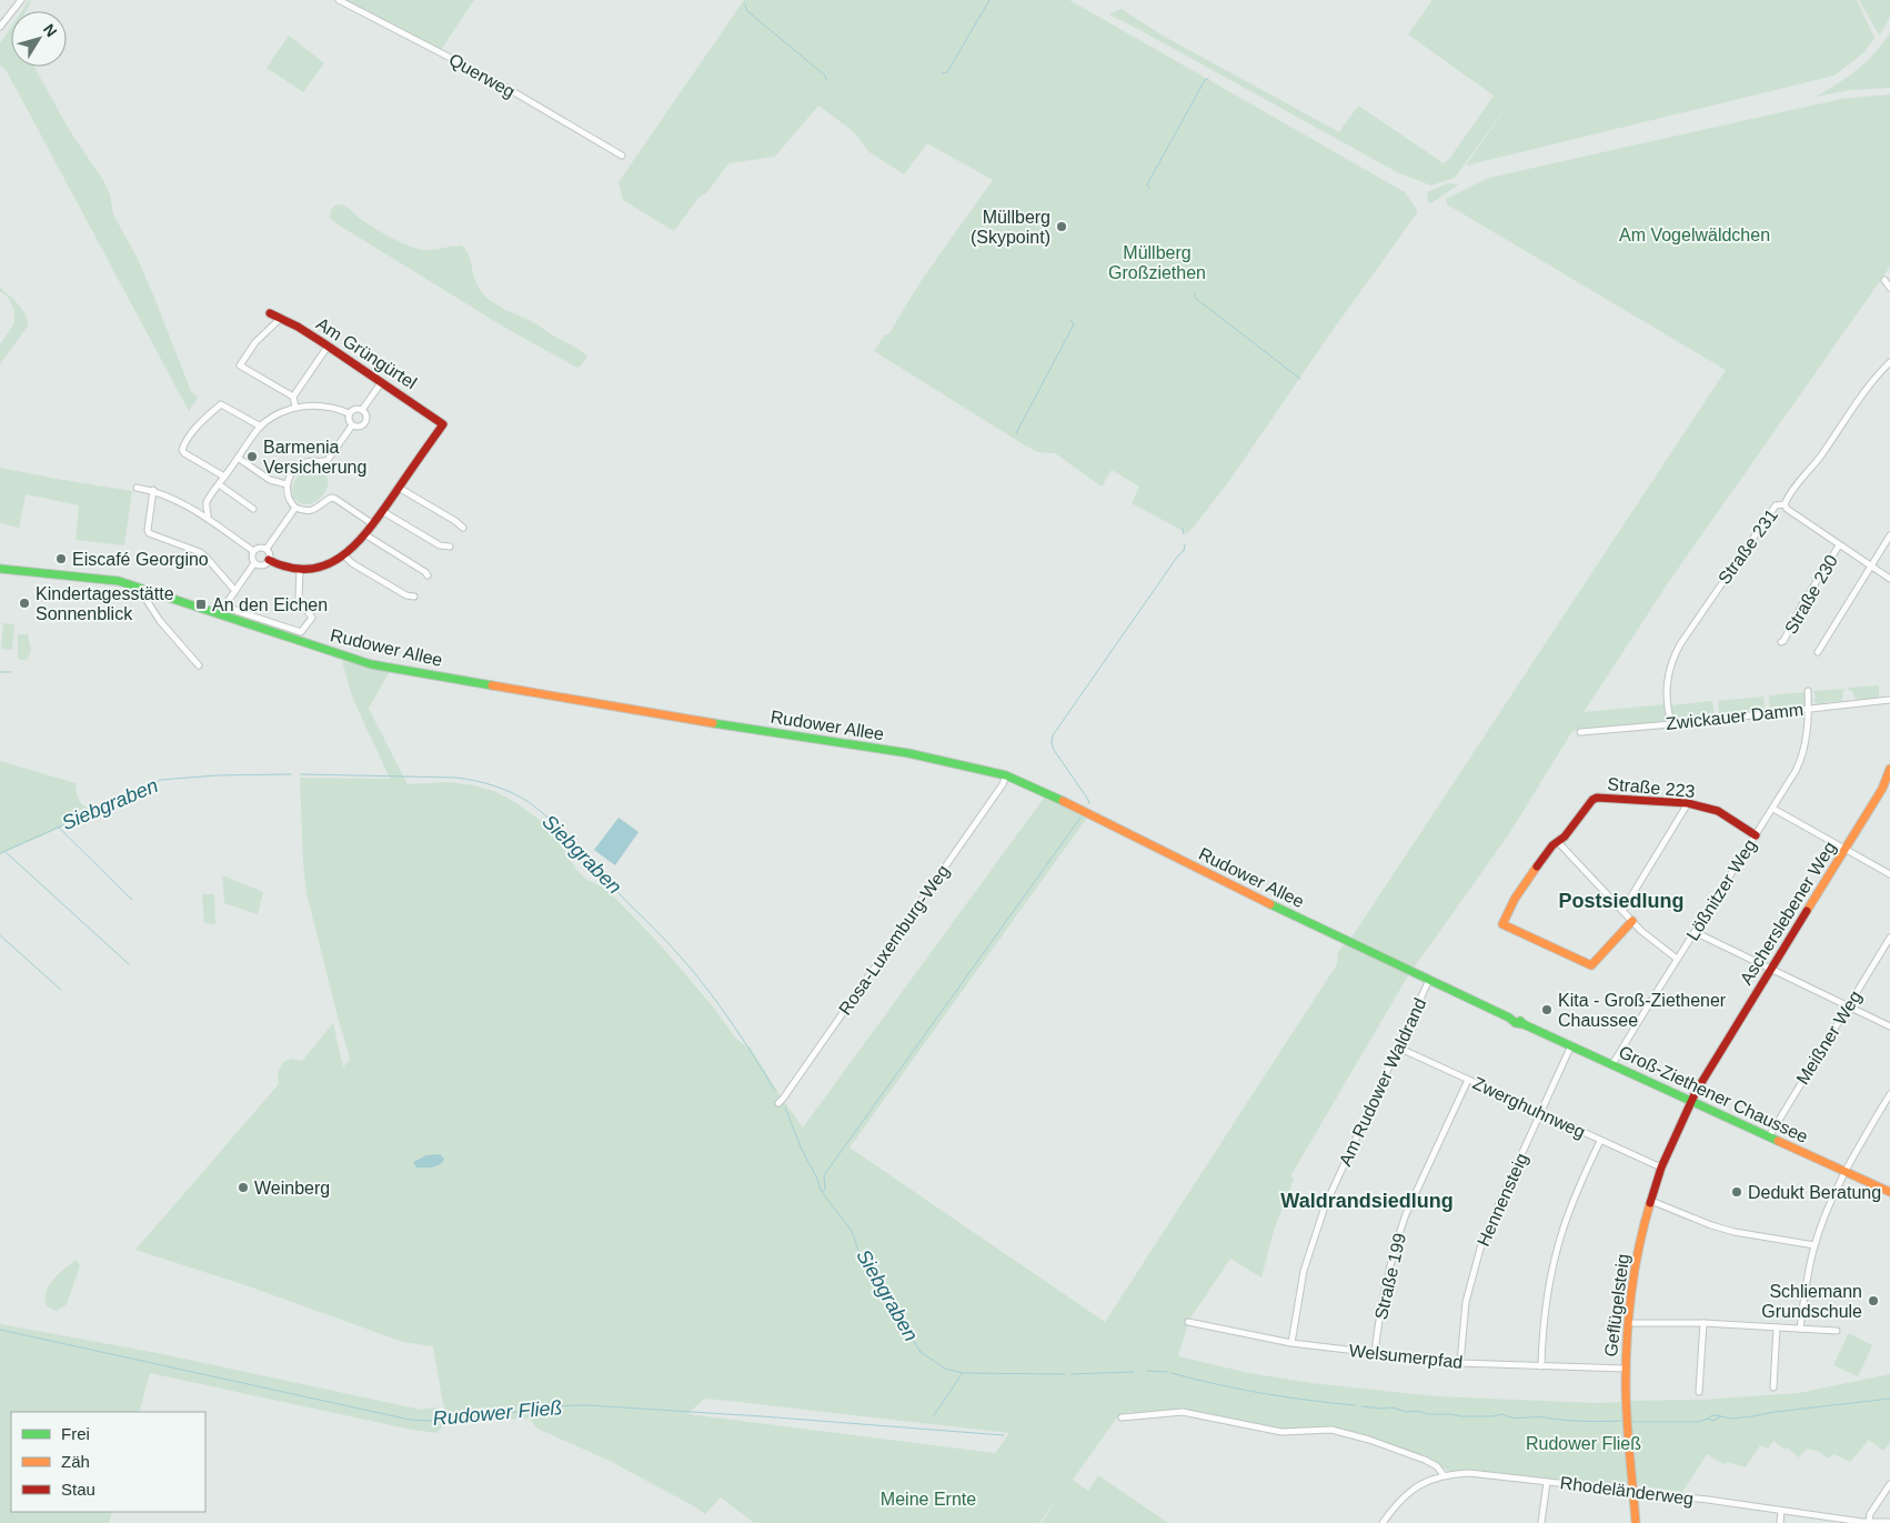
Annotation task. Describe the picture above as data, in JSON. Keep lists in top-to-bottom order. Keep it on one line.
{"streets":{"street":["Querweg","Am Grüngürtel","Straße 231","Straße 230","Rudower Allee","Zwickauer Damm","Straße 223","Lößnitzer Weg","Ascherslebener Weg","Rosa-Luxemburg-Weg","Meißner Weg","Am Rudower Waldrand","Groß-Ziethener Chaussee","Zwerghuhnweg","Hennensteig","Straße 199","Geflügelsteig","Welsumerpfad","Rhodeländerweg"]},"crossings":[["Straße 231","Zwickauer Damm"],["Rudower Allee","Rosa-Luxemburg-Weg"],["Rudower Allee","Groß-Ziethener Chaussee"],["Zwickauer Damm","Lößnitzer Weg"],["Straße 223","Lößnitzer Weg"],["Lößnitzer Weg","Groß-Ziethener Chaussee"],["Ascherslebener Weg","Groß-Ziethener Chaussee"],["Ascherslebener Weg","Geflügelsteig"],["Meißner Weg","Groß-Ziethener Chaussee"],["Am Rudower Waldrand","Groß-Ziethener Chaussee"],["Am Rudower Waldrand","Zwerghuhnweg"],["Am Rudower Waldrand","Welsumerpfad"],["Groß-Ziethener Chaussee","Hennensteig"],["Groß-Ziethener Chaussee","Geflügelsteig"],["Zwerghuhnweg","Hennensteig"],["Zwerghuhnweg","Straße 199"],["Zwerghuhnweg","Geflügelsteig"],["Hennensteig","Welsumerpfad"],["Straße 199","Welsumerpfad"],["Geflügelsteig","Welsumerpfad"],["Geflügelsteig","Rhodeländerweg"]],"districts":["Postsiedlung","Waldrandsiedlung"],"water":["Siebgraben","Rudower Fließ"],"parks":["Am Vogelwäldchen","Müllberg Großziethen","Rudower Fließ","Meine Ernte"],"places":{"other":["Müllberg (Skypoint)","Barmenia Versicherung","Eiscafé Georgino","Kindertagesstätte Sonnenblick","Kita - Groß-Ziethener Chaussee","Weinberg","Dedukt Beratung","Schliemann Grundschule"],"transit":["An den Eichen"]},"legend":["Frei","Zäh","Stau"],"north":"top right"}
